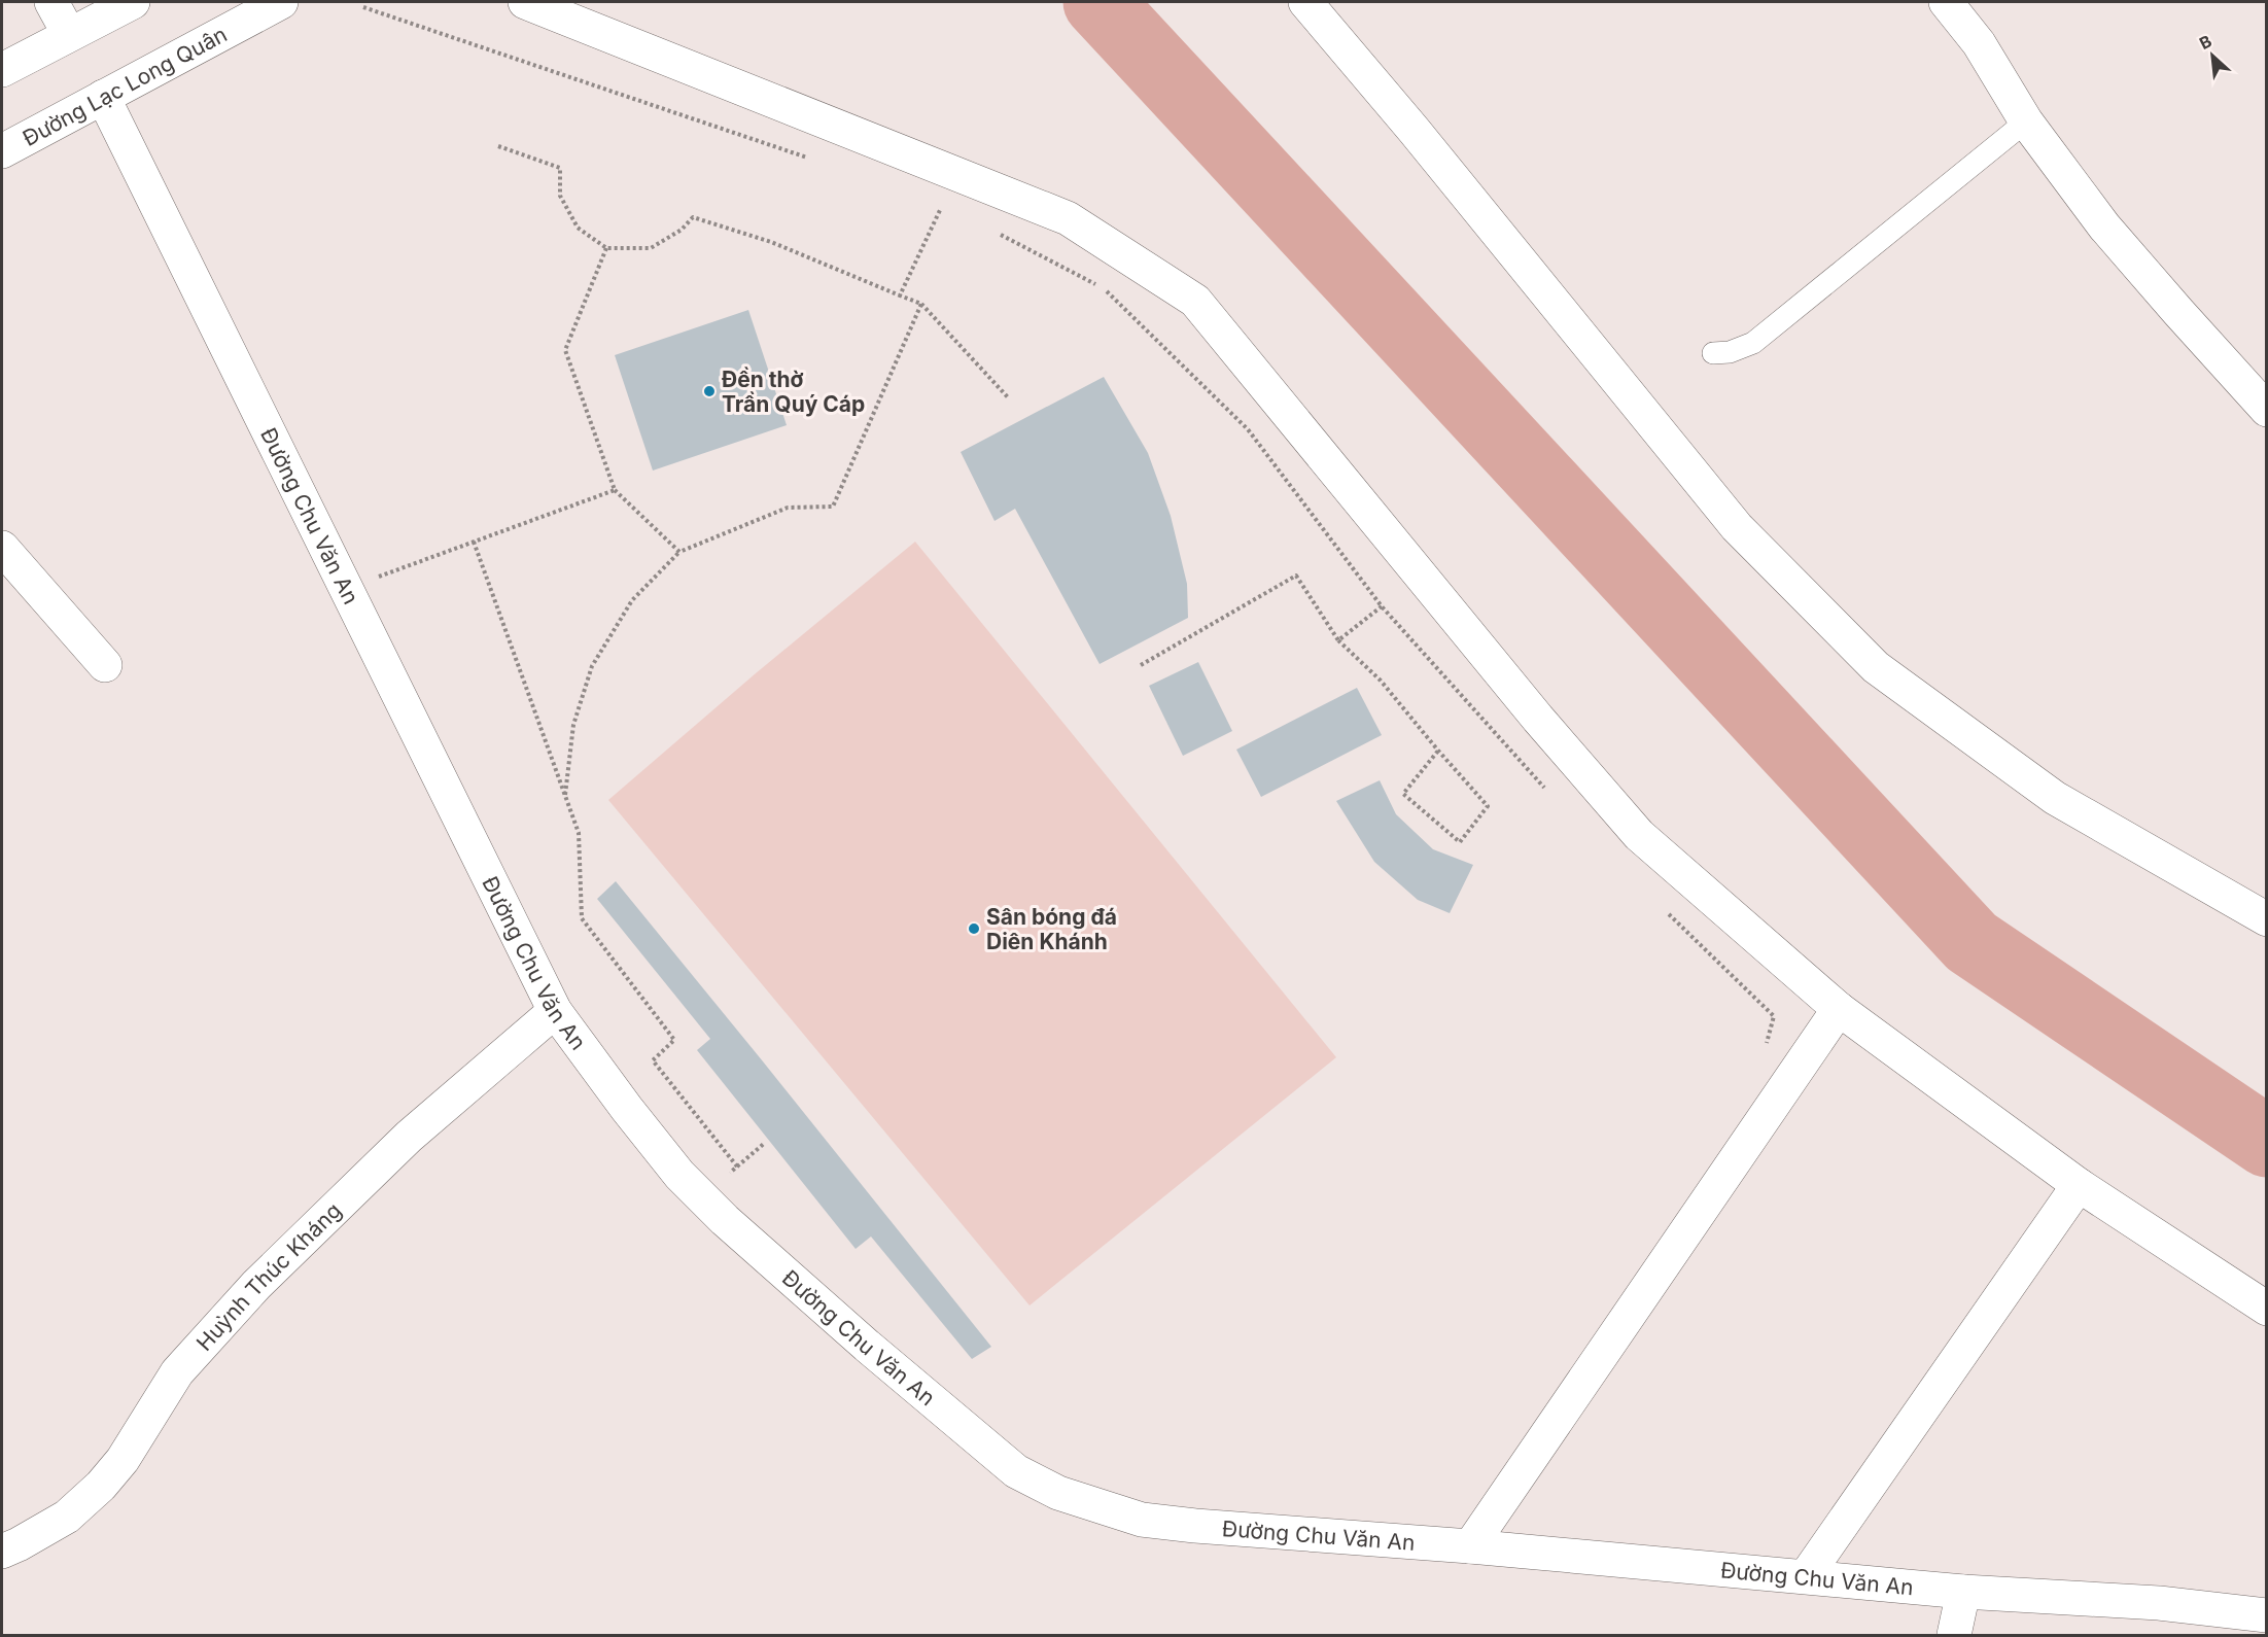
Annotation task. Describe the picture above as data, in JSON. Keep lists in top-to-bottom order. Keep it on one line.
{"streets":{"street":["Đường Lạc Long Quân","Đường Chu Văn An","Huỳnh Thúc Kháng"]},"crossings":[["Đường Lạc Long Quân","Đường Chu Văn An"],["Đường Chu Văn An","Huỳnh Thúc Kháng"]],"places":["Đền thờ Trần Quý Cáp","Sân bóng đá Diên Khánh"],"north":"top left"}
